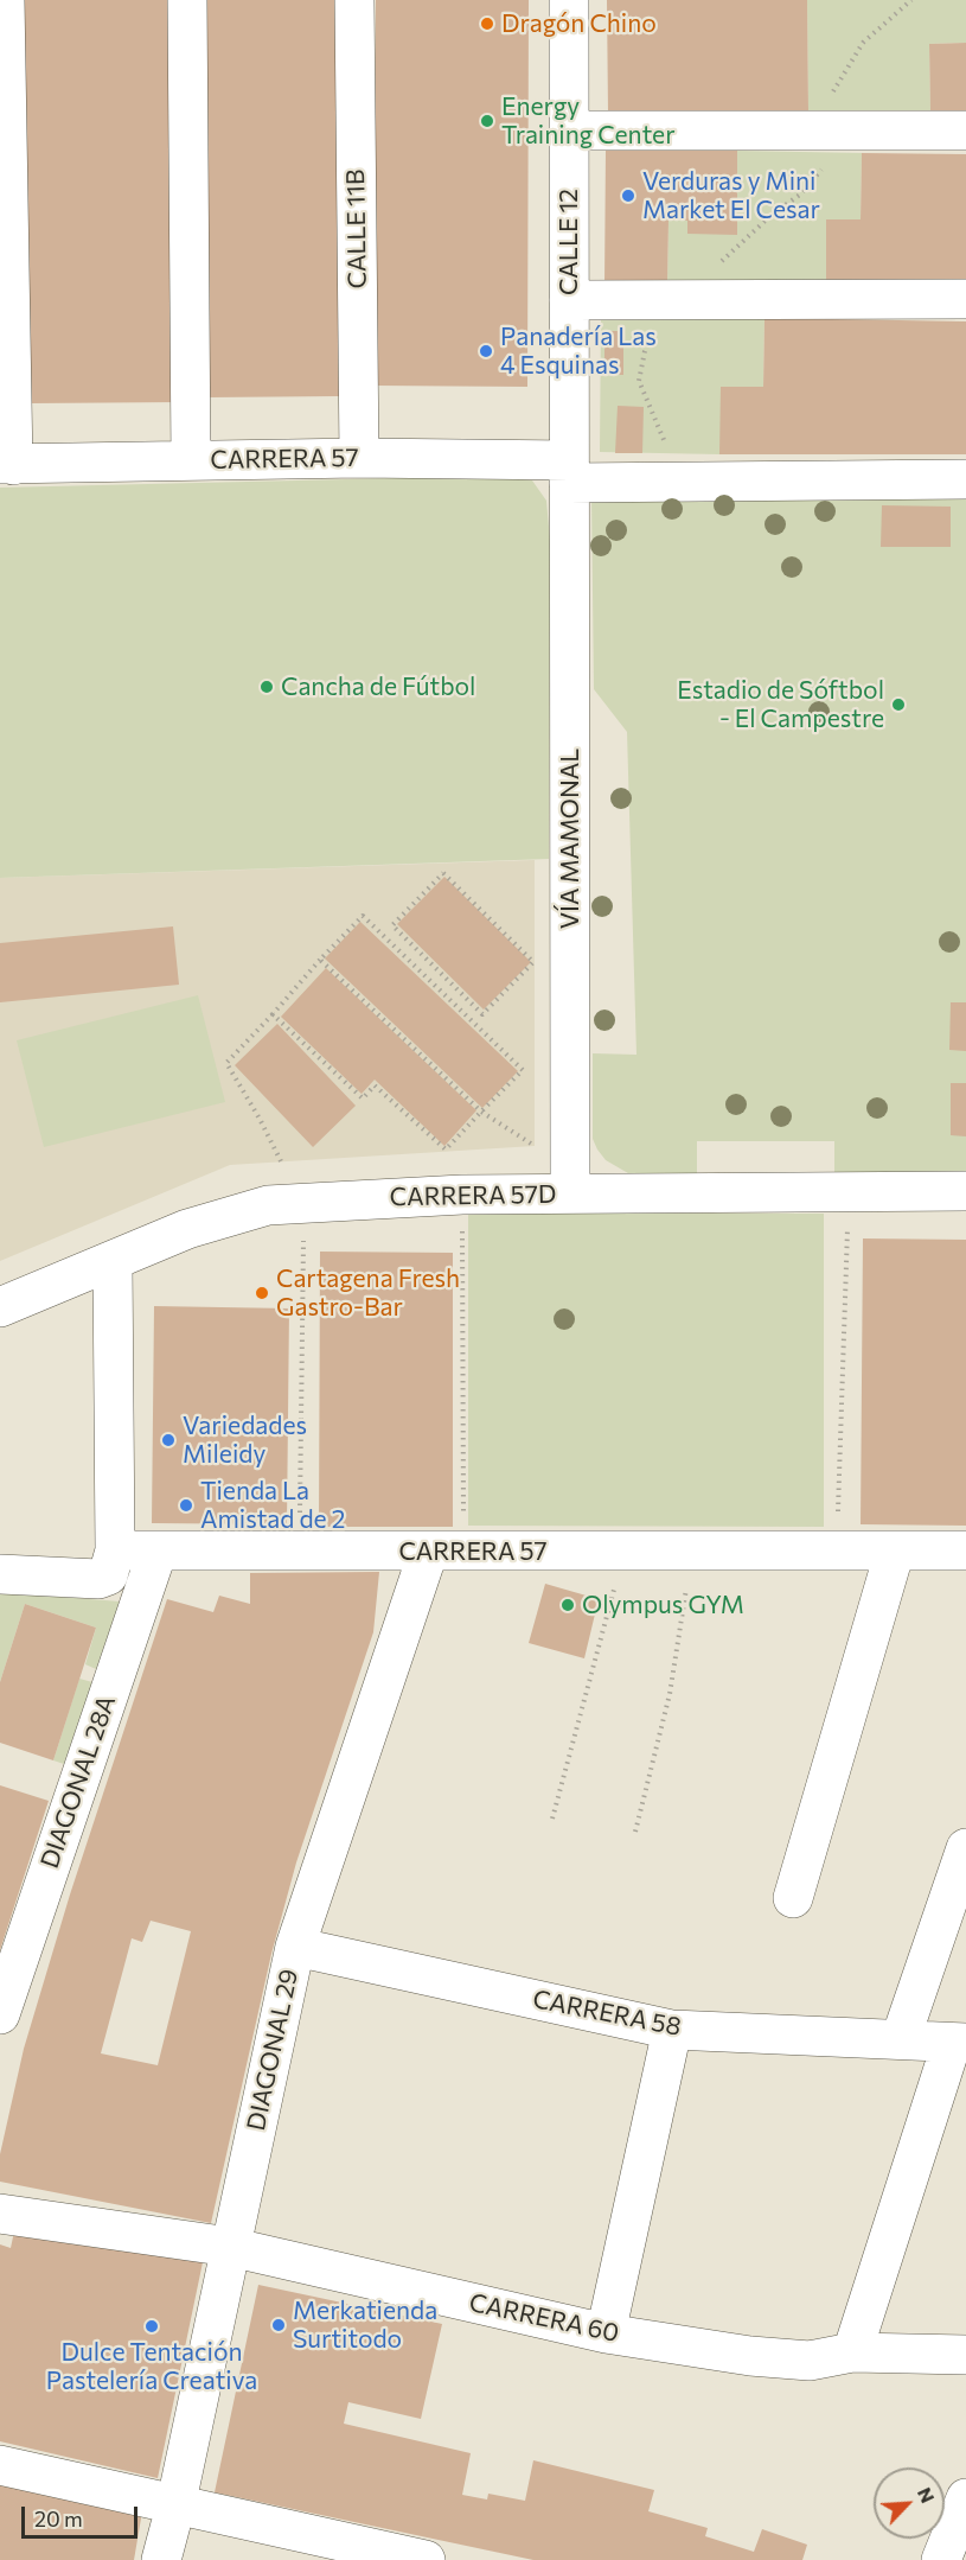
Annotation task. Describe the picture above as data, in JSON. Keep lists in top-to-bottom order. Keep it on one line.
{"streets":{"street":["CALLE 11B","CALLE 12","CARRERA 57","VÍA MAMONAL","CARRERA 57D","DIAGONAL 28A","CARRERA 58","DIAGONAL 29","CARRERA 60"]},"crossings":[["CALLE 11B","CARRERA 57"],["CALLE 12","CARRERA 57"],["CALLE 12","VÍA MAMONAL"],["CARRERA 57","VÍA MAMONAL"],["CARRERA 57","DIAGONAL 28A"],["CARRERA 57","DIAGONAL 29"],["VÍA MAMONAL","CARRERA 57D"],["CARRERA 58","DIAGONAL 29"],["DIAGONAL 29","CARRERA 60"]],"places":["Dragón Chino","Energy Training Center","Verduras y Mini Market El Cesar","Panadería Las 4 Esquinas","Cancha de Fútbol","Estadio de Sóftbol - El Campestre","Cartagena Fresh Gastro-Bar","Variedades Mileidy","Tienda La Amistad de 2","Olympus GYM","Merkatienda Surtitodo","Dulce Tentación Pastelería Creativa"],"scale_bar":"20 m","north":"top right"}
